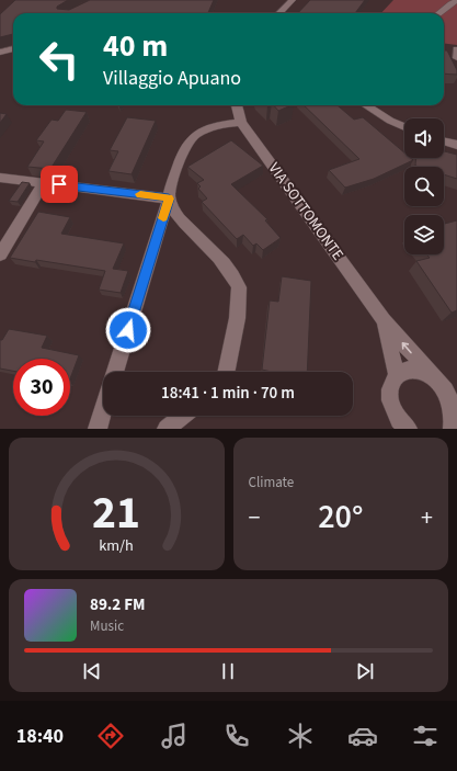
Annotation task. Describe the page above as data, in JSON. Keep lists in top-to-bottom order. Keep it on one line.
{"streets":{"street":["VIA SOTTOMONTE"]},"page":{"turn":["40 m","Villaggio Apuano"],"limit":"30","trip":"18:41 · 1 min · 70 m","tile":"Climate","heat":["−","20°","+"],"song":["89.2 FM","Music"],"tabs":"18:40","gauge":["21","km/h"]}}
